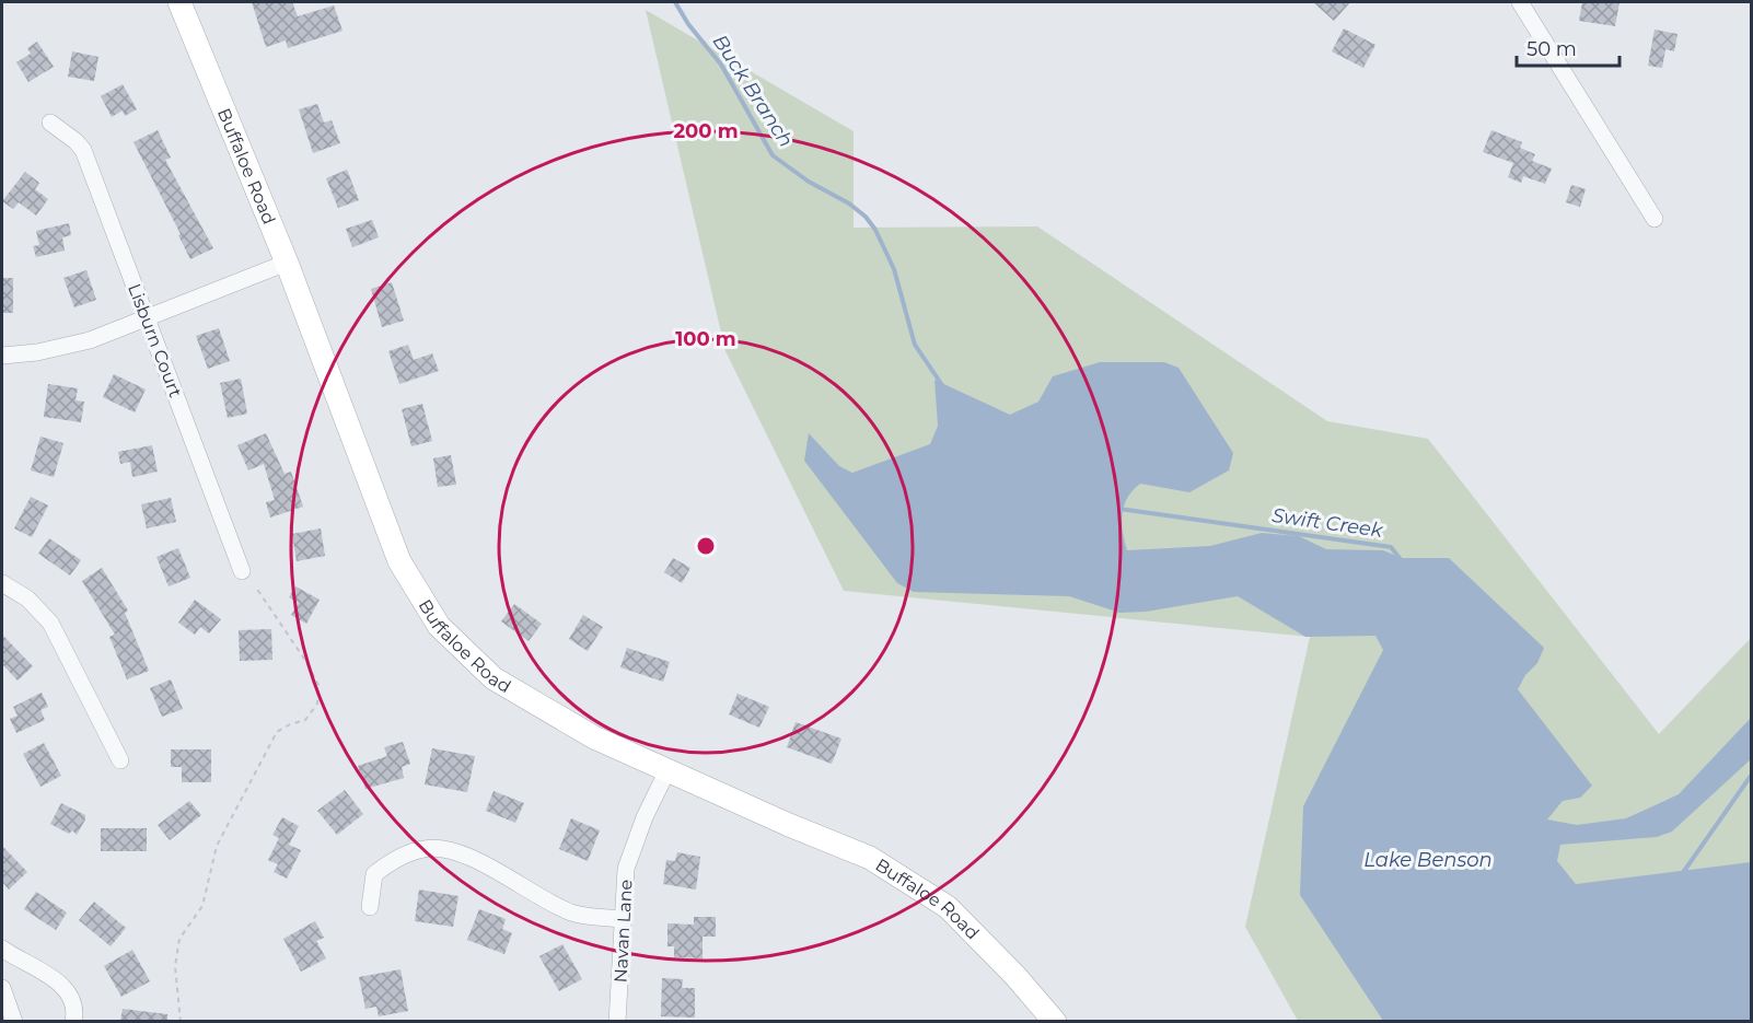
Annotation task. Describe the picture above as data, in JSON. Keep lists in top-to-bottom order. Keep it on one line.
{"streets":{"street":["Buffaloe Road","Lisburn Court","Navan Lane"]},"crossings":[["Buffaloe Road","Navan Lane"]],"water":["Buck Branch","Swift Creek","Lake Benson"],"scale_bar":"50 m","rings":["200 m","100 m"]}
